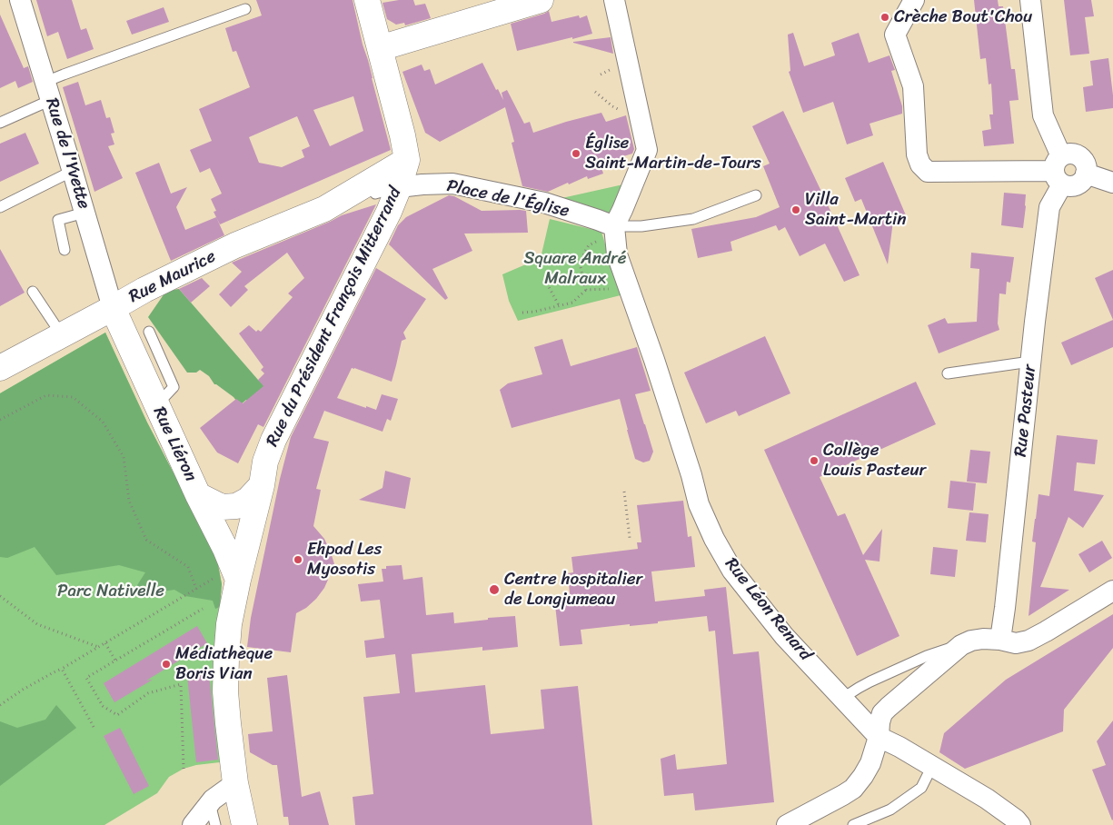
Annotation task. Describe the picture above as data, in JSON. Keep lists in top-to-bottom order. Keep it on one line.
{"streets":{"main road":["Rue Maurice","Rue du Président François Mitterrand","Rue Liéron"],"street":["Rue de l'Yvette","Place de l'Église","Rue Pasteur","Rue Léon Renard"]},"crossings":[["Rue de l'Yvette","Rue Maurice"],["Rue de l'Yvette","Rue Liéron"],["Place de l'Église","Rue du Président François Mitterrand"],["Place de l'Église","Rue Léon Renard"],["Rue Maurice","Rue du Président François Mitterrand"],["Rue Maurice","Rue Liéron"],["Rue du Président François Mitterrand","Rue Liéron"]],"parks":["Square André Malraux","Parc Nativelle"],"places":["Crèche Bout'Chou","Église Saint-Martin-de-Tours","Villa Saint-Martin","Collège Louis Pasteur","Ehpad Les Myosotis","Centre hospitalier de Longjumeau","Médiathèque Boris Vian"]}
